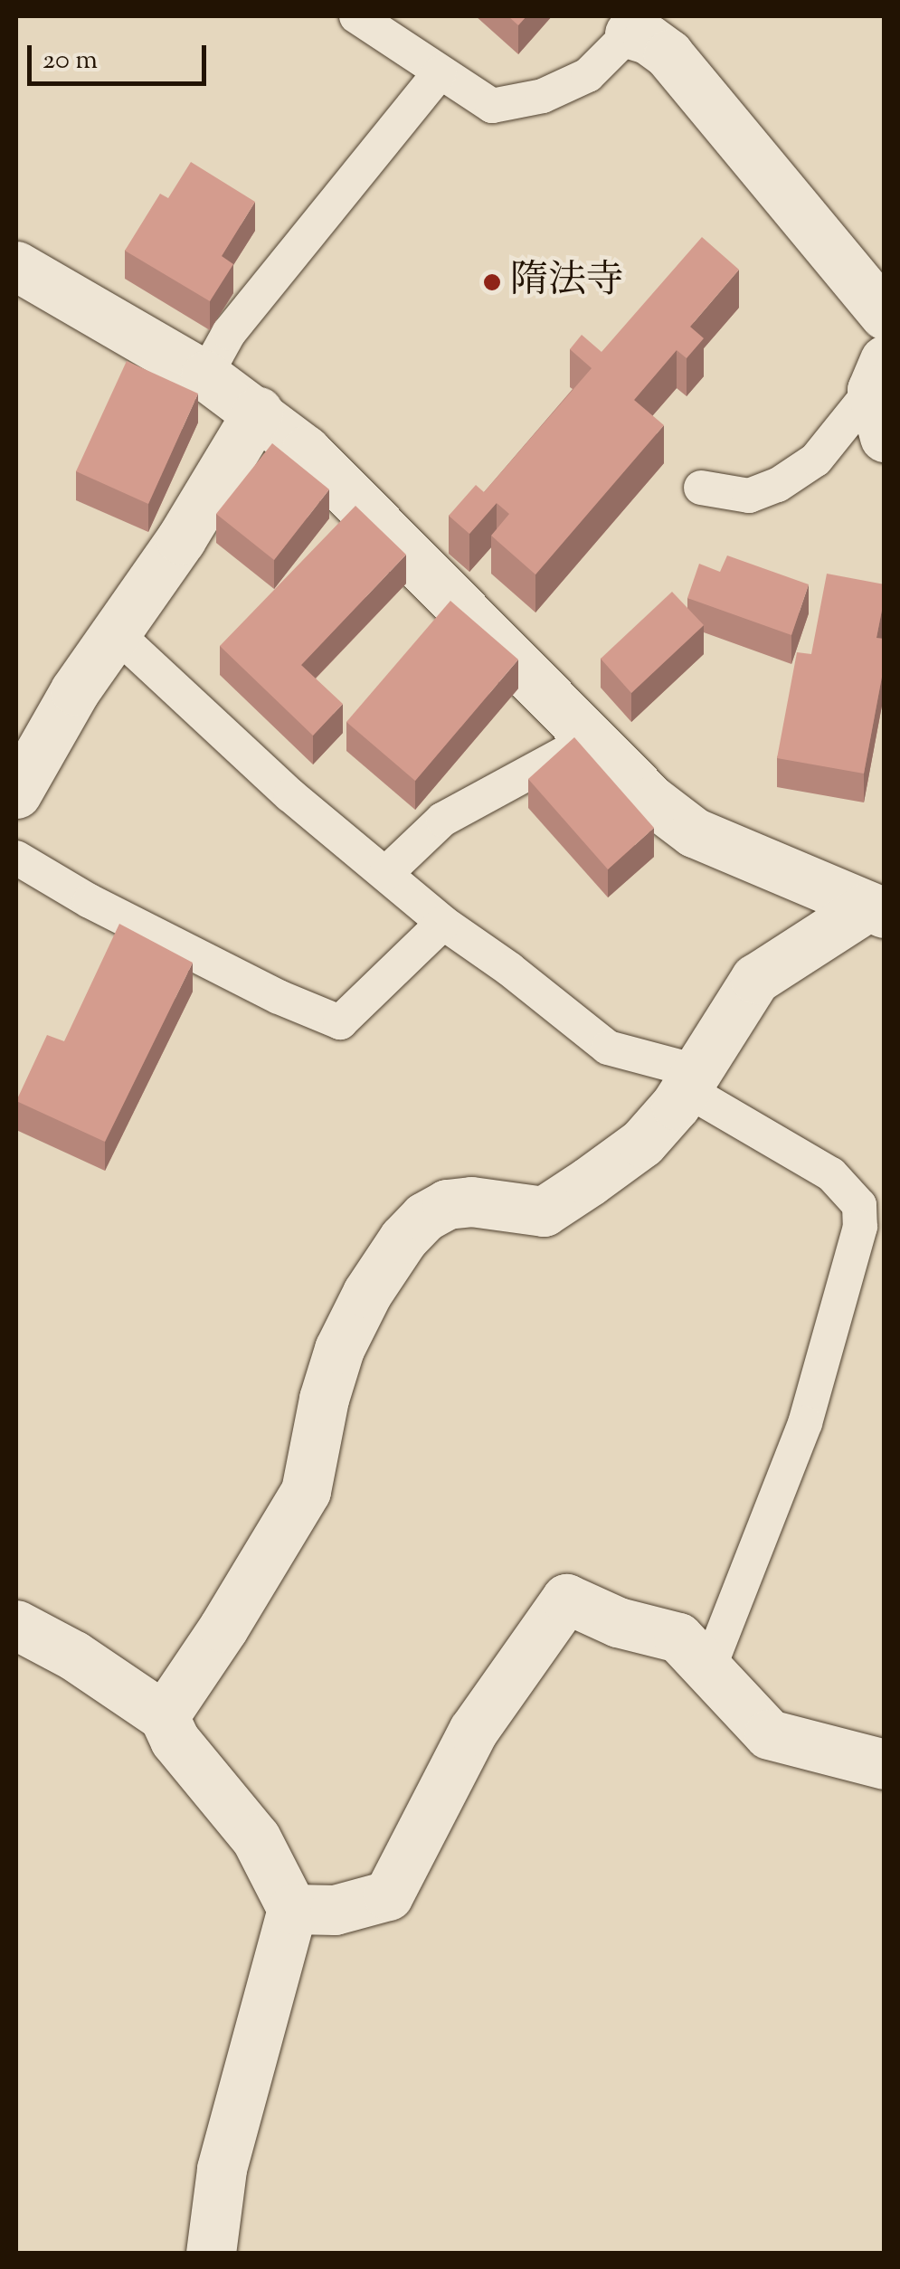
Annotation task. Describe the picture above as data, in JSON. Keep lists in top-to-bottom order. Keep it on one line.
{"places":["隋法寺"],"scale_bar":"20 m"}
